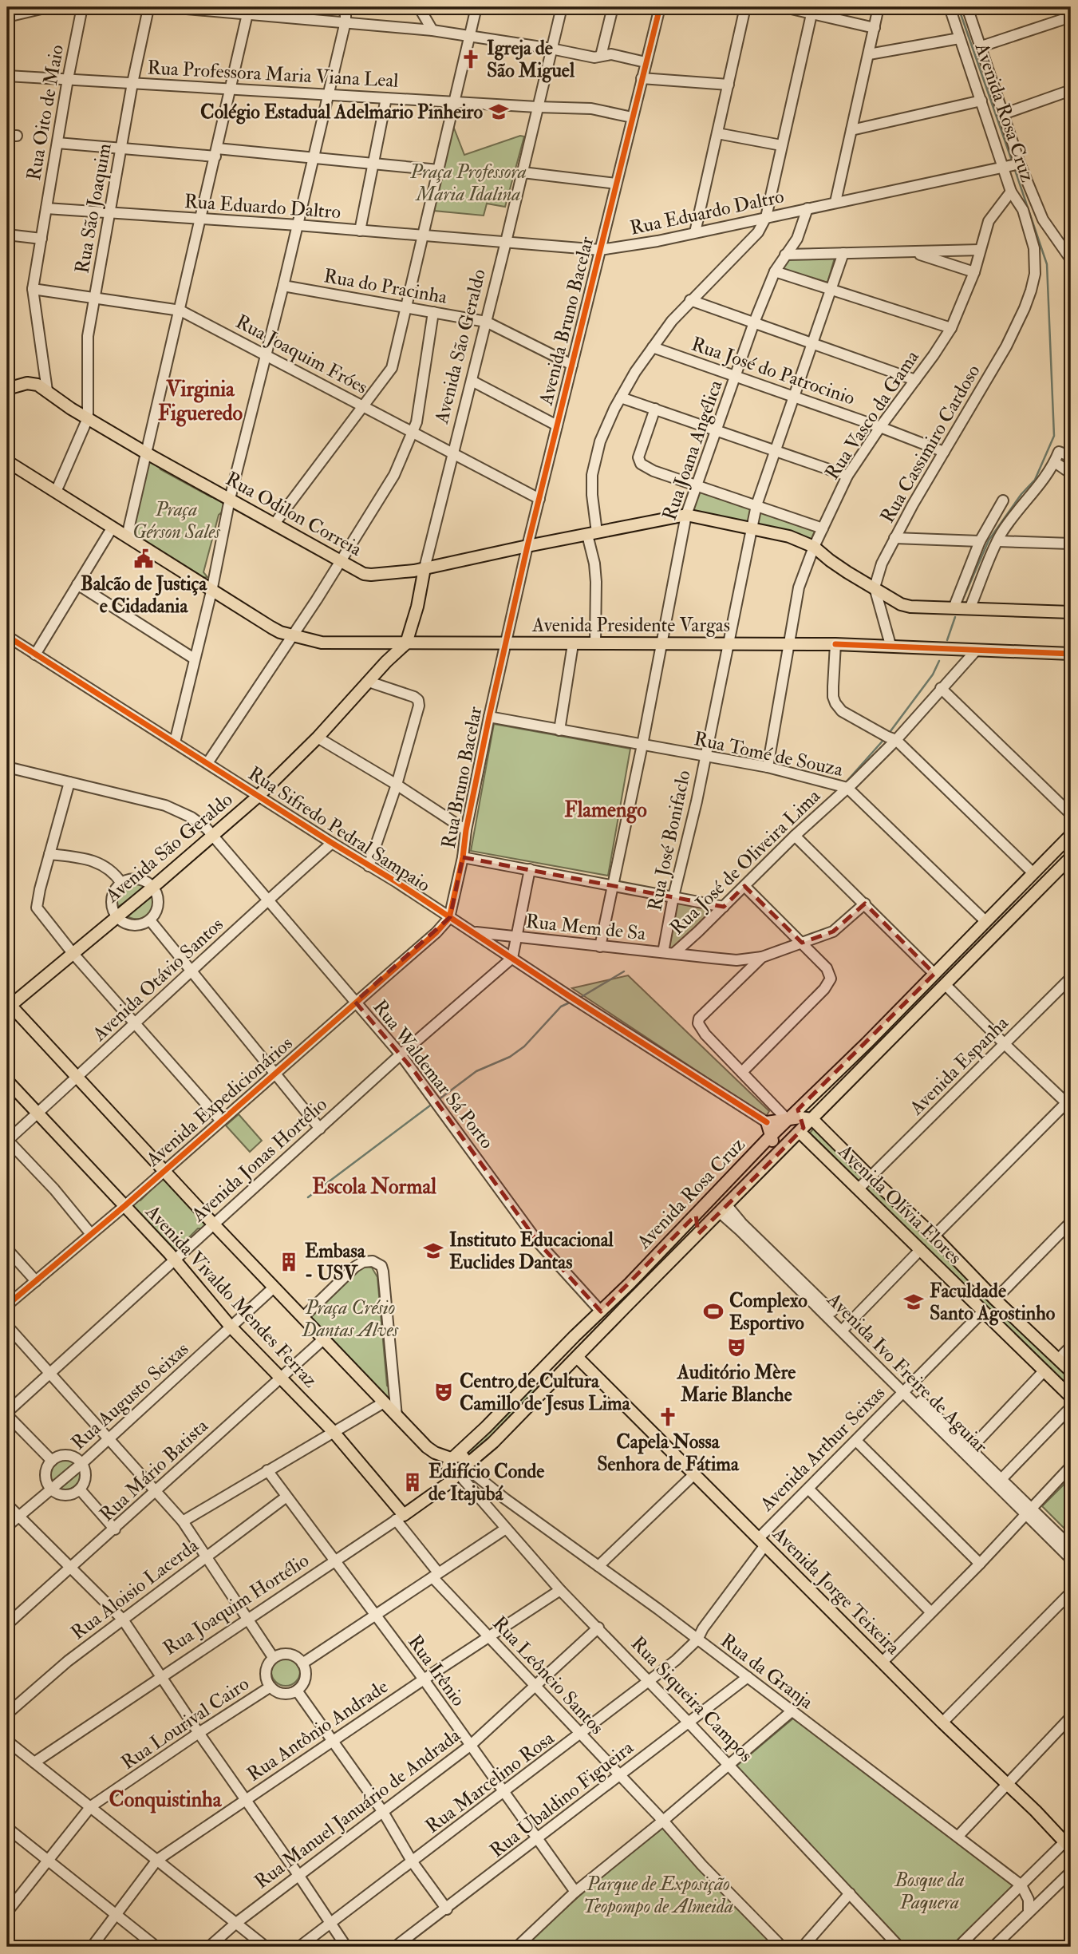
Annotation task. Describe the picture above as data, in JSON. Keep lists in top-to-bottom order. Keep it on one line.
{"streets":{"main road":["Avenida Rosa Cruz","Avenida São Geraldo","Rua Odilon Correia","Avenida Presidente Vargas","Avenida Olívia Flores","Avenida Vivaldo Mendes Ferraz","Avenida Jorge Teixeira","Rua Joaquim Hortélio"],"street":["Rua Professora Maria Viana Leal","Rua Oito de Maio","Rua Eduardo Daltro","Rua São Joaquim","Rua do Pracinha","Avenida Bruno Bacelar","Rua Joaquim Fróes","Rua José do Patrocinio","Rua Vasco da Gama","Rua Cassimiro Cardoso","Rua Joana Angélica","Rua Tomé de Souza","Rua Bruno Bacelar","Rua Sifredo Pedral Sampaio","Rua José Bonifaclo","Rua José de Oliveira Lima","Rua Mem de Sa","Avenida Otávio Santos","Avenida Espanha","Rua Waldemar Sá Porto","Avenida Expedicionários","Avenida Jonas Hortélio","Avenida Ivo Freire de Aguiar","Rua Augusto Seixas","Avenida Arthur Seixas","Rua Mário Batista","Rua Aloisio Lacerda","Rua Irênio","Rua da Granja","Rua Leôncio Santos","Rua Siqueira Campos","Rua Lourival Cairo","Rua Antônio Andrade","Rua Marcelino Rosa","Rua Ubaldino Figueira","Rua Manuel Januário de Andrada"]},"crossings":[["Rua Professora Maria Viana Leal","Rua Oito de Maio"],["Rua Professora Maria Viana Leal","Rua São Joaquim"],["Rua Professora Maria Viana Leal","Avenida Bruno Bacelar"],["Rua Professora Maria Viana Leal","Avenida São Geraldo"],["Rua Oito de Maio","Rua Eduardo Daltro"],["Rua Oito de Maio","Rua Joaquim Fróes"],["Rua Oito de Maio","Rua Odilon Correia"],["Avenida Rosa Cruz","Rua Eduardo Daltro"],["Avenida Rosa Cruz","Rua Vasco da Gama"],["Avenida Rosa Cruz","Rua Cassimiro Cardoso"],["Avenida Rosa Cruz","Rua Tomé de Souza"],["Avenida Rosa Cruz","Rua Waldemar Sá Porto"],["Avenida Rosa Cruz","Avenida Olívia Flores"],["Avenida Rosa Cruz","Avenida Ivo Freire de Aguiar"],["Avenida Rosa Cruz","Avenida Jorge Teixeira"],["Avenida Rosa Cruz","Rua Joaquim Hortélio"],["Avenida Rosa Cruz","Rua da Granja"],["Avenida Rosa Cruz","Rua Siqueira Campos"],["Rua Eduardo Daltro","Rua São Joaquim"],["Rua Eduardo Daltro","Avenida Bruno Bacelar"],["Rua Eduardo Daltro","Avenida São Geraldo"],["Rua Eduardo Daltro","Rua Joana Angélica"],["Rua São Joaquim","Rua Joaquim Fróes"],["Rua São Joaquim","Rua Odilon Correia"],["Rua do Pracinha","Avenida Bruno Bacelar"],["Rua do Pracinha","Avenida São Geraldo"],["Avenida Bruno Bacelar","Rua Joaquim Fróes"],["Avenida Bruno Bacelar","Rua Odilon Correia"],["Avenida Bruno Bacelar","Avenida Presidente Vargas"],["Avenida Bruno Bacelar","Rua Bruno Bacelar"],["Avenida São Geraldo","Rua Joaquim Fróes"],["Avenida São Geraldo","Rua Odilon Correia"],["Avenida São Geraldo","Avenida Presidente Vargas"],["Avenida São Geraldo","Rua Sifredo Pedral Sampaio"],["Avenida São Geraldo","Rua Waldemar Sá Porto"],["Rua José do Patrocinio","Rua Vasco da Gama"],["Rua José do Patrocinio","Rua Cassimiro Cardoso"],["Rua José do Patrocinio","Rua Joana Angélica"],["Rua José do Patrocinio","Rua José Bonifaclo"],["Rua Vasco da Gama","Avenida Presidente Vargas"],["Rua Vasco da Gama","Rua Tomé de Souza"],["Rua Joana Angélica","Rua Odilon Correia"],["Rua Joana Angélica","Avenida Presidente Vargas"],["Rua Joana Angélica","Rua Tomé de Souza"],["Rua Joana Angélica","Rua Mem de Sa"],["Avenida Presidente Vargas","Rua Bruno Bacelar"],["Avenida Presidente Vargas","Rua José Bonifaclo"],["Avenida Presidente Vargas","Rua José de Oliveira Lima"],["Rua Tomé de Souza","Rua Bruno Bacelar"],["Rua Tomé de Souza","Rua José Bonifaclo"],["Rua Tomé de Souza","Rua José de Oliveira Lima"],["Rua Bruno Bacelar","Rua Sifredo Pedral Sampaio"],["Rua Bruno Bacelar","Avenida Expedicionários"],["Rua Sifredo Pedral Sampaio","Rua Mem de Sa"],["Rua Sifredo Pedral Sampaio","Avenida Otávio Santos"],["Rua Sifredo Pedral Sampaio","Avenida Expedicionários"],["Rua Sifredo Pedral Sampaio","Avenida Jonas Hortélio"],["Rua José Bonifaclo","Rua Mem de Sa"],["Rua José de Oliveira Lima","Rua Mem de Sa"],["Avenida Otávio Santos","Rua Waldemar Sá Porto"],["Avenida Otávio Santos","Avenida Vivaldo Mendes Ferraz"],["Avenida Espanha","Avenida Olívia Flores"],["Rua Waldemar Sá Porto","Avenida Expedicionários"],["Rua Waldemar Sá Porto","Avenida Jonas Hortélio"],["Avenida Expedicionários","Avenida Vivaldo Mendes Ferraz"],["Avenida Jonas Hortélio","Avenida Vivaldo Mendes Ferraz"],["Avenida Olívia Flores","Avenida Arthur Seixas"],["Avenida Vivaldo Mendes Ferraz","Rua Augusto Seixas"],["Avenida Vivaldo Mendes Ferraz","Rua Mário Batista"],["Avenida Vivaldo Mendes Ferraz","Rua Joaquim Hortélio"],["Avenida Vivaldo Mendes Ferraz","Rua Leôncio Santos"],["Avenida Ivo Freire de Aguiar","Avenida Arthur Seixas"],["Avenida Arthur Seixas","Avenida Jorge Teixeira"],["Avenida Arthur Seixas","Rua da Granja"],["Avenida Arthur Seixas","Rua Marcelino Rosa"],["Rua Aloisio Lacerda","Rua Irênio"],["Rua Joaquim Hortélio","Rua Irênio"],["Rua Joaquim Hortélio","Rua da Granja"],["Rua Joaquim Hortélio","Rua Leôncio Santos"],["Rua Joaquim Hortélio","Rua Siqueira Campos"],["Rua Irênio","Rua Antônio Andrade"],["Rua Irênio","Rua Marcelino Rosa"],["Rua Irênio","Rua Ubaldino Figueira"],["Rua Irênio","Rua Manuel Januário de Andrada"],["Rua da Granja","Rua Siqueira Campos"],["Rua da Granja","Rua Marcelino Rosa"],["Rua da Granja","Rua Ubaldino Figueira"],["Rua Leôncio Santos","Rua Antônio Andrade"],["Rua Leôncio Santos","Rua Marcelino Rosa"],["Rua Leôncio Santos","Rua Ubaldino Figueira"],["Rua Leôncio Santos","Rua Manuel Januário de Andrada"],["Rua Siqueira Campos","Rua Antônio Andrade"],["Rua Siqueira Campos","Rua Marcelino Rosa"],["Rua Siqueira Campos","Rua Ubaldino Figueira"],["Rua Siqueira Campos","Rua Manuel Januário de Andrada"]],"districts":["Virginia Figueredo","Flamengo","Escola Normal","Conquistinha"],"parks":["Praça Professora Maria Idalina","Praça Gérson Sales","Praça Crésio Dantas Alves","Bosque da Paquera","Parque de Exposição Teopompo de Almeida"],"places":{"church":["Igreja de São Miguel","Capela Nossa Senhora de Fátima"],"school or university":["Colégio Estadual Adelmario Pinheiro","Instituto Educacional Euclides Dantas","Faculdade Santo Agostinho"],"public building":["Balcão de Justiça e Cidadania"],"building":["Embasa - USV","Edifício Conde de Itajubá"],"sports":["Complexo Esportivo"],"theatre":["Auditório Mère Marie Blanche","Centro de Cultura Camillo de Jesus Lima"]}}
